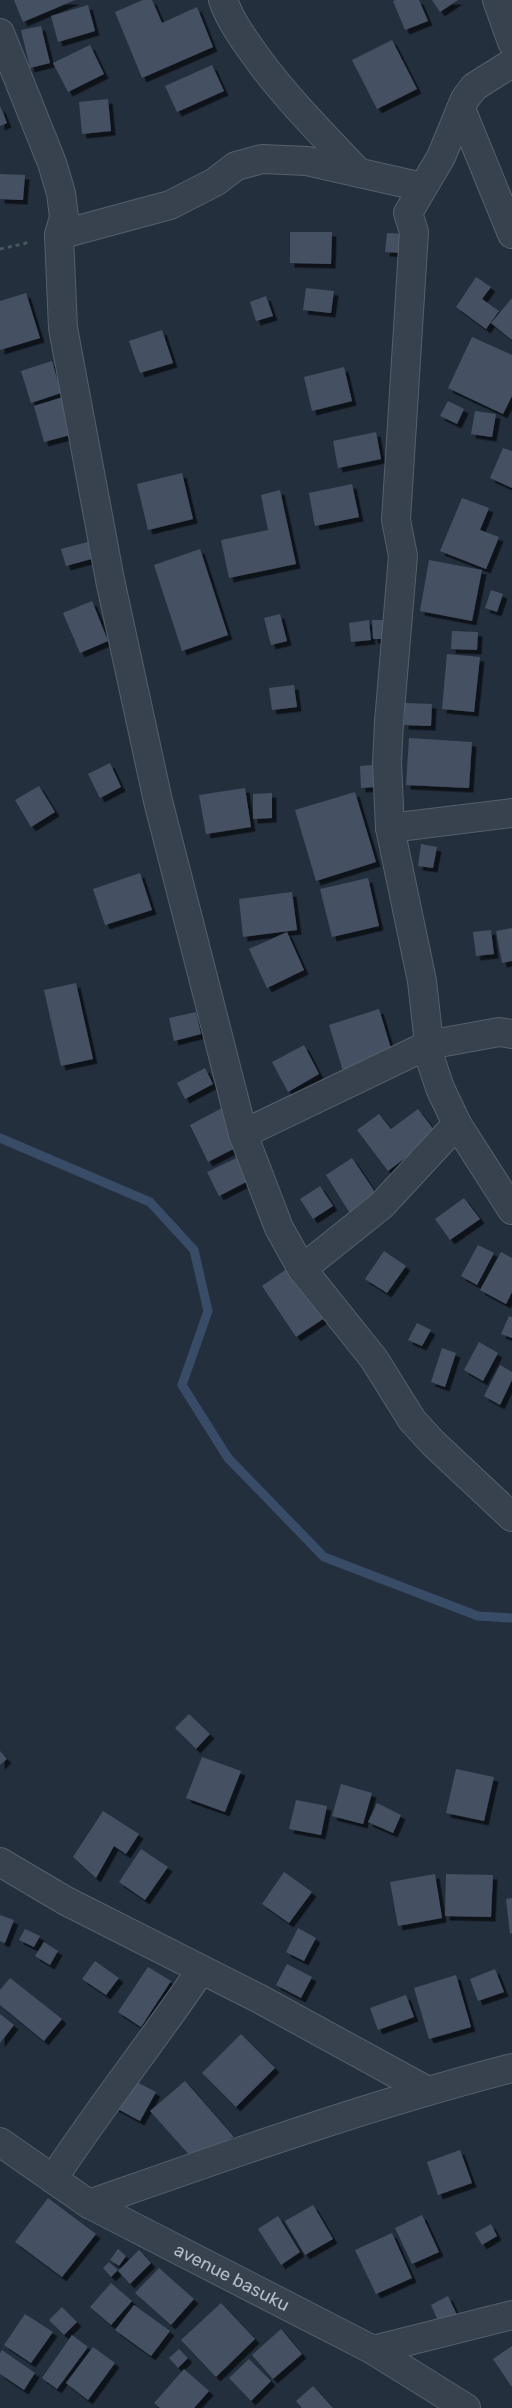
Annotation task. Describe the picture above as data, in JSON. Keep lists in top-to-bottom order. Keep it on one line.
{"streets":{"street":["avenue basuku"]}}
